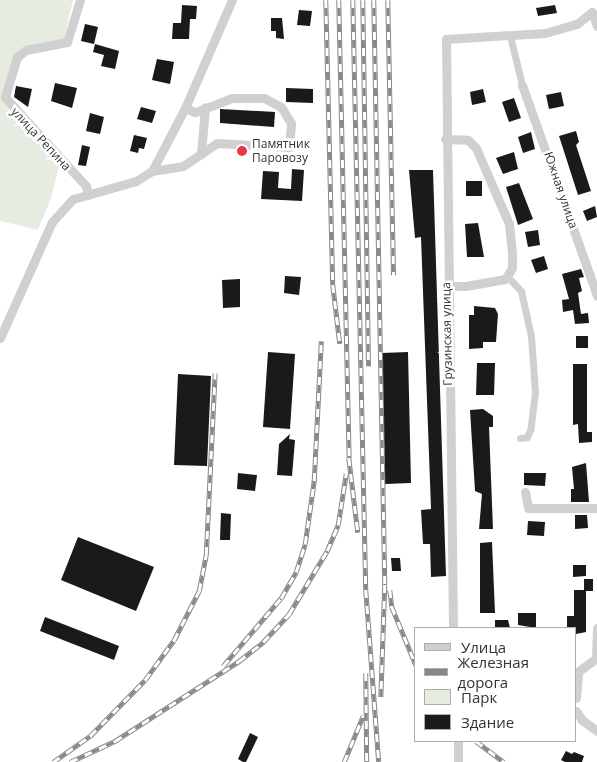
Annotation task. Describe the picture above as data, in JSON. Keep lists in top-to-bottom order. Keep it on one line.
{"streets":{"street":["улица Репина","Южная улица","Грузинская улица"]},"places":["Памятник Паровозу"],"legend":["Улица","Железная дорога","Парк","Здание"]}
